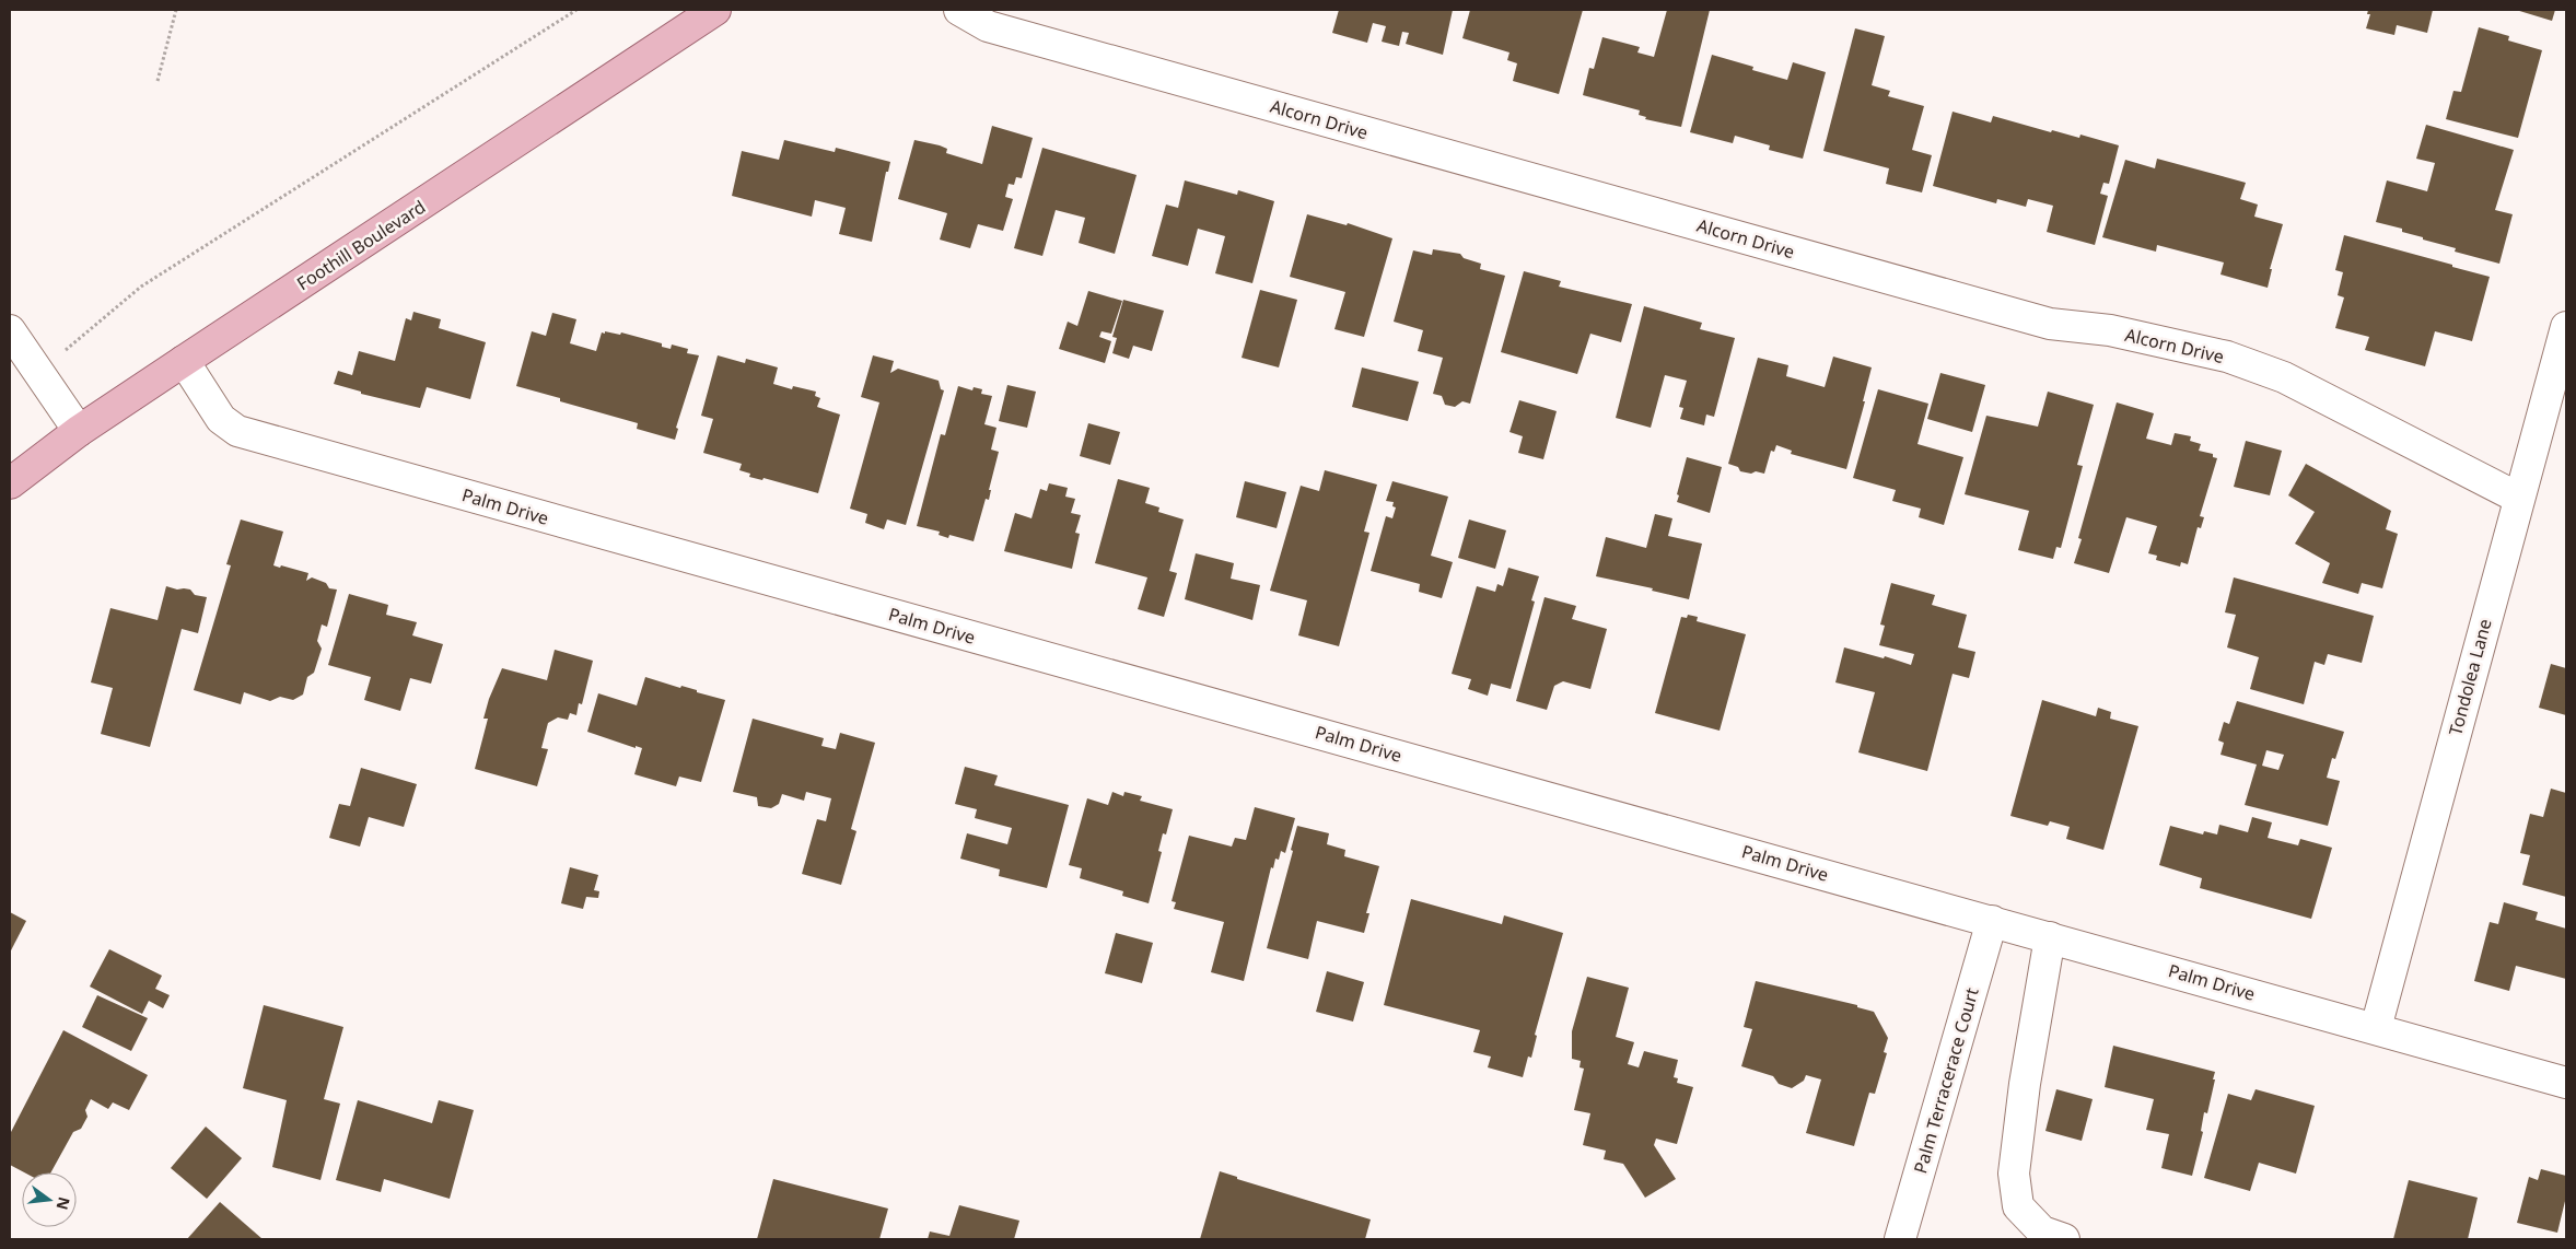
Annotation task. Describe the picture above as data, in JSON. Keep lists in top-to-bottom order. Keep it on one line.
{"streets":{"main road":["Foothill Boulevard"],"street":["Alcorn Drive","Palm Drive","Tondolea Lane","Palm Terracerace Court"]},"crossings":[["Alcorn Drive","Tondolea Lane"],["Foothill Boulevard","Palm Drive"],["Palm Drive","Tondolea Lane"],["Palm Drive","Palm Terracerace Court"]],"north":"right"}
